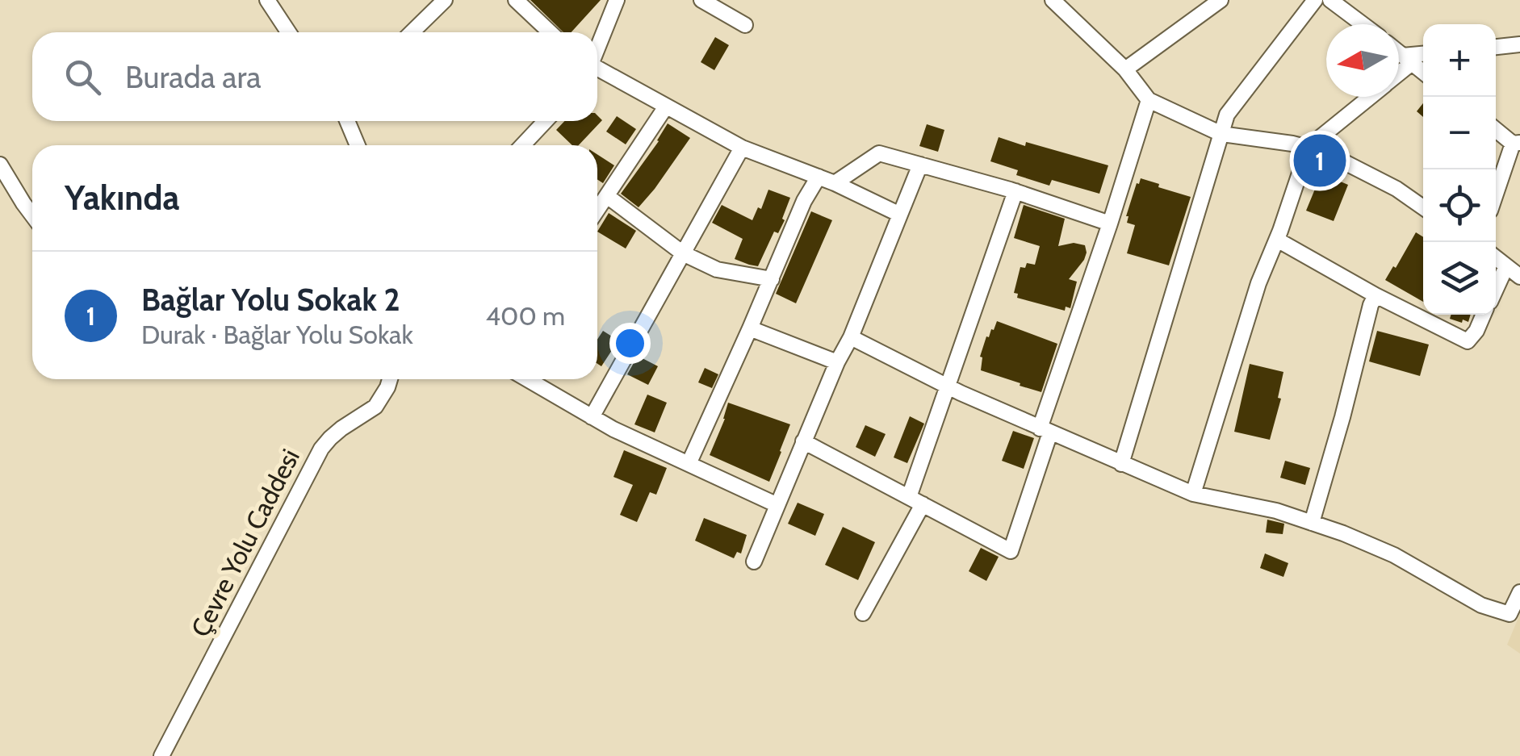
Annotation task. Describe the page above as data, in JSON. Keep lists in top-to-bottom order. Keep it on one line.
{"streets":{"street":["Çevre Yolu Caddesi"]},"north":"left","page":{"map_buttons":["+","−"],"search":"Burada ara","pins":"1","heading":"Yakında","list":[{"mark":"1","name":"Bağlar Yolu Sokak 2","note":"Durak · Bağlar Yolu Sokak","value":"400 m"}]}}
